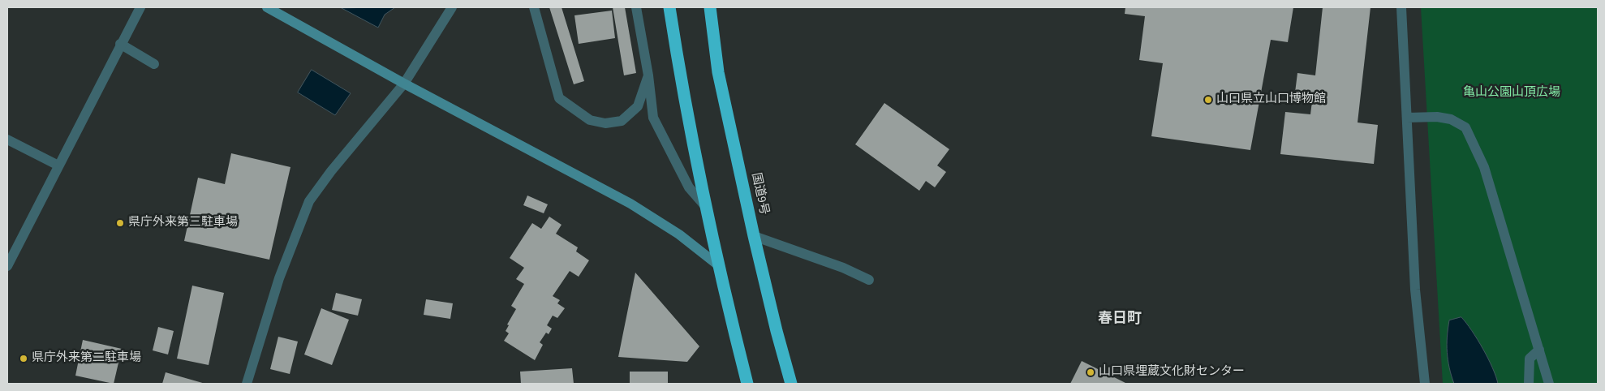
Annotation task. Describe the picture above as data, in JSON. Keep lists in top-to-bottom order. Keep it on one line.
{"streets":{"highway":["国道9号"]},"districts":["春日町"],"parks":["亀山公園山頂広場"],"places":["山口県立山口博物館","県庁外来第三駐車場","県庁外来第二駐車場","山口県埋蔵文化財センター"]}
